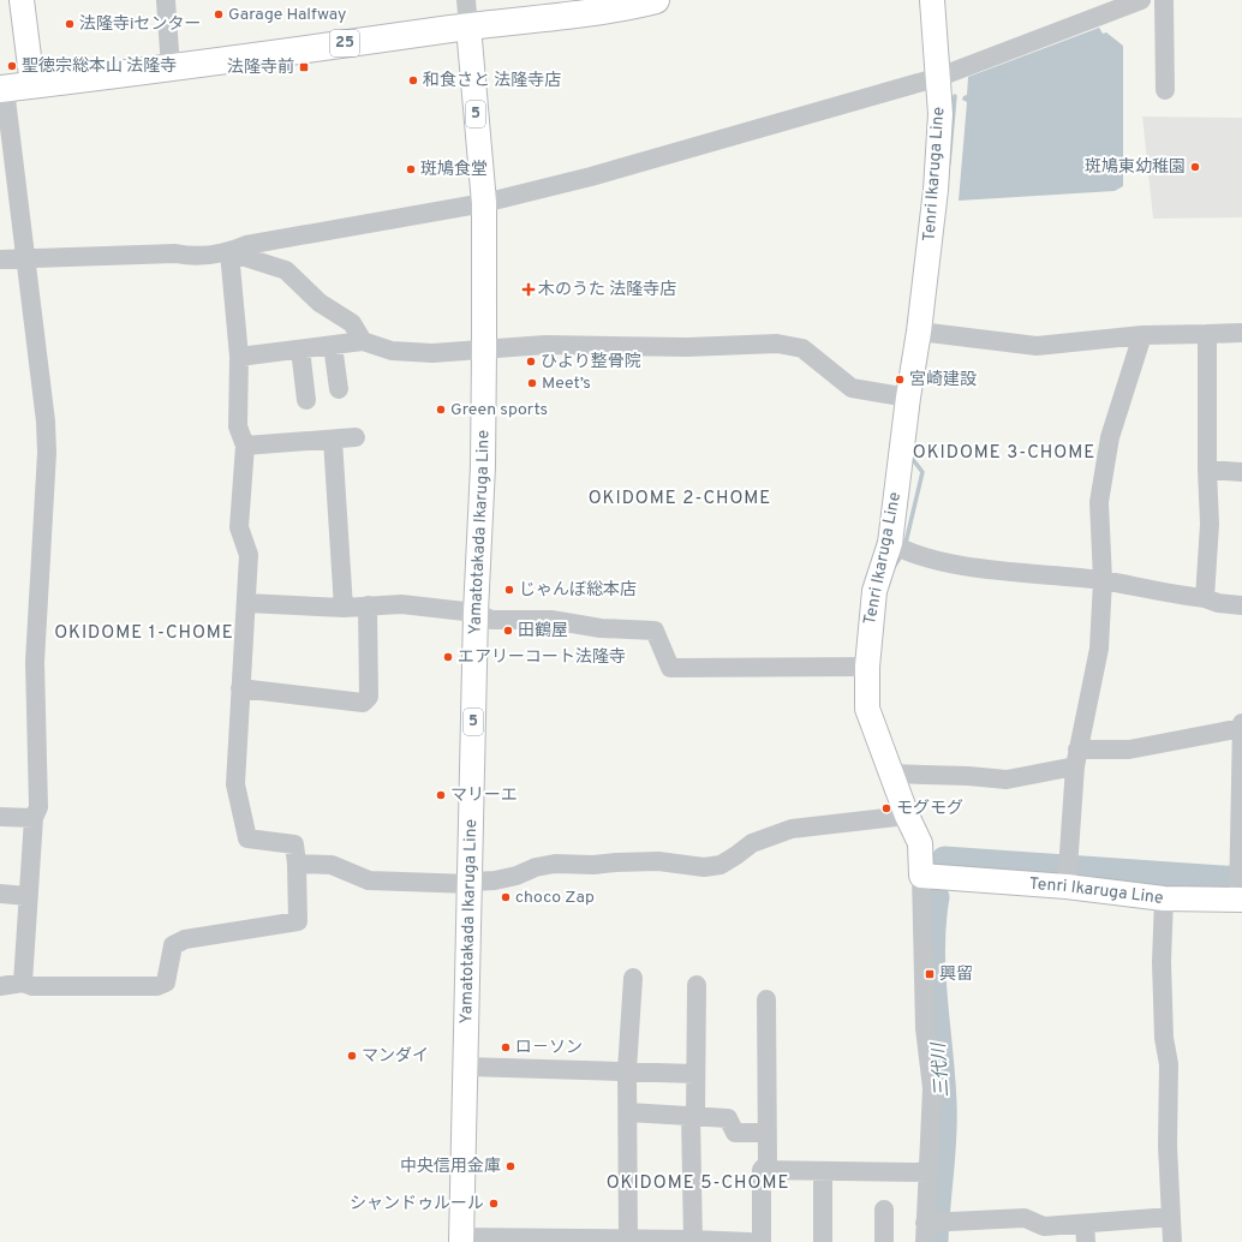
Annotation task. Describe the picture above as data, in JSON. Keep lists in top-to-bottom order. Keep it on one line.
{"streets":{"highway":["25"],"main road":["5","Tenri Ikaruga Line","Yamatotakada Ikaruga Line"]},"crossings":[["25","Yamatotakada Ikaruga Line"]],"districts":["OKIDOME 3-CHOME","OKIDOME 2-CHOME","OKIDOME 1-CHOME","OKIDOME 5-CHOME"],"water":["三代川"],"places":{"other":["Garage Halfway","法隆寺iセンター","聖徳宗総本山 法隆寺","和食さと 法隆寺店","斑鳩東幼稚園","斑鳩食堂","ひより整骨院","宮崎建設","Meet’s","Green sports","じゃんぼ総本店","田鶴屋","エアリーコート法隆寺","マリーエ","モグモグ","choco Zap","ロ－ソン","マンダイ","中央信用金庫","シャンドゥルール"],"transit":["法隆寺前","興留"],"health":["木のうた 法隆寺店"]}}
